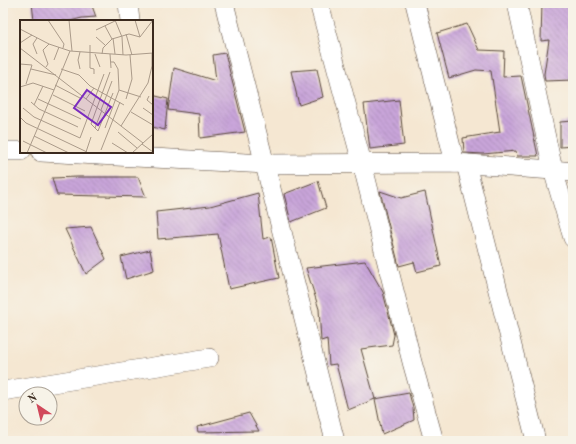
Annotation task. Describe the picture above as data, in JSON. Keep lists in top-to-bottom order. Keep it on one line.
{"north":"top left"}
